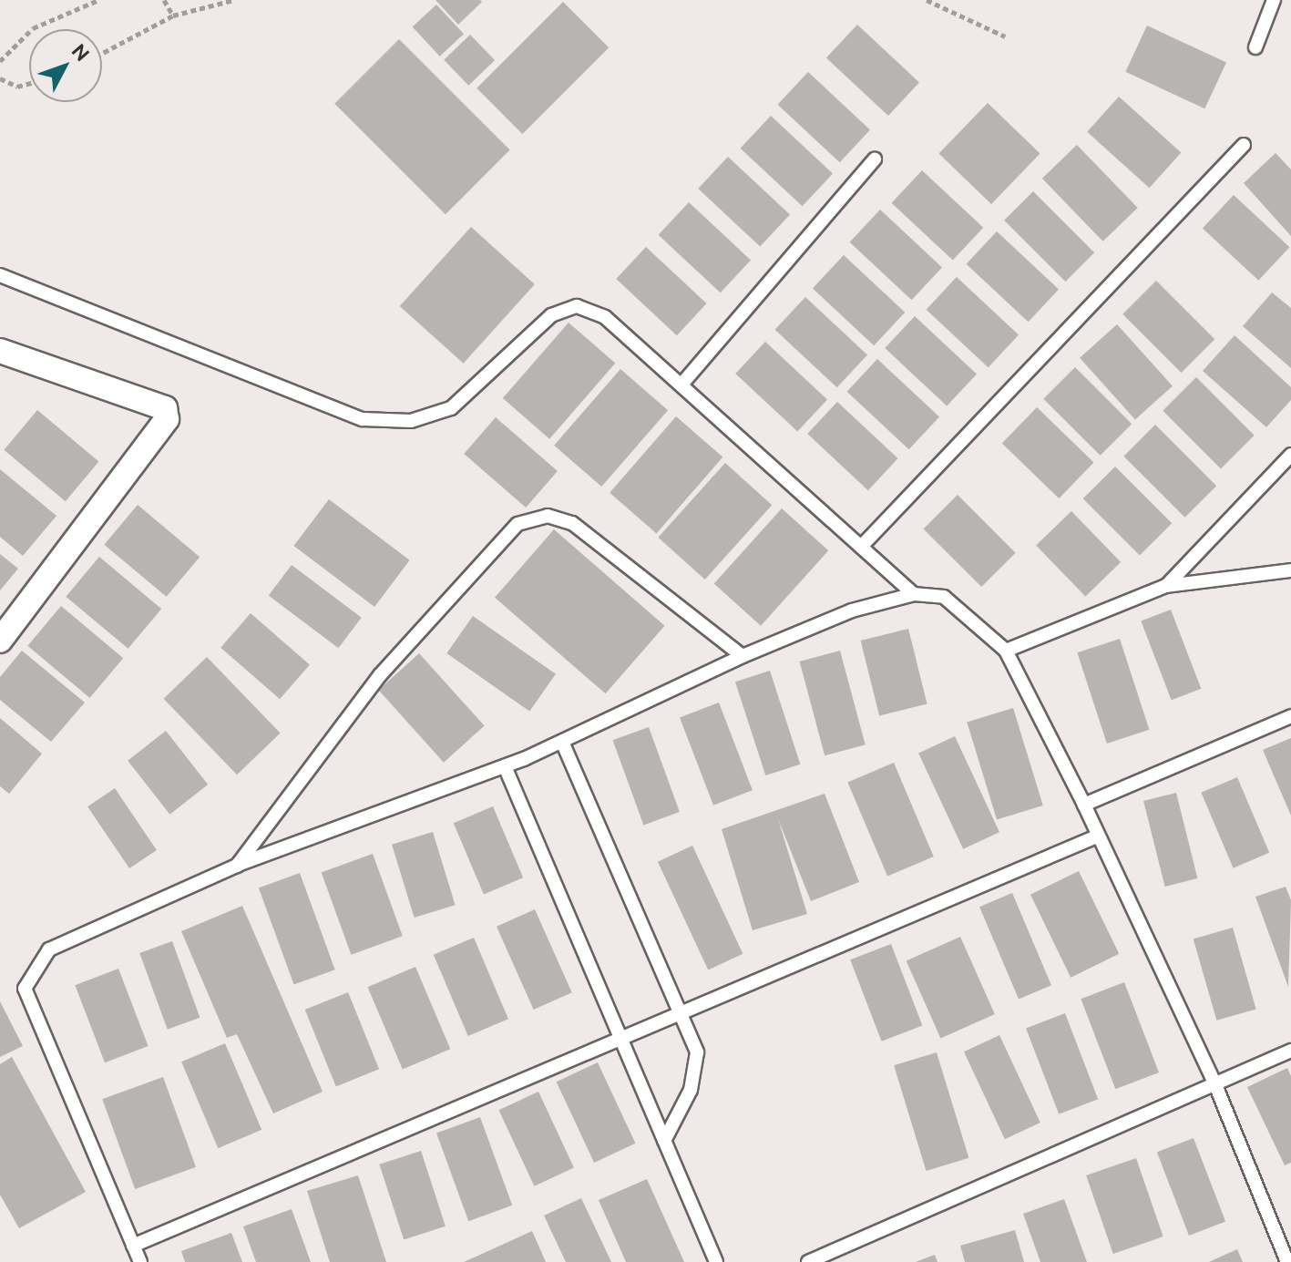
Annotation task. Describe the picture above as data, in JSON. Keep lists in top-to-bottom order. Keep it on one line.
{"north":"top right"}
